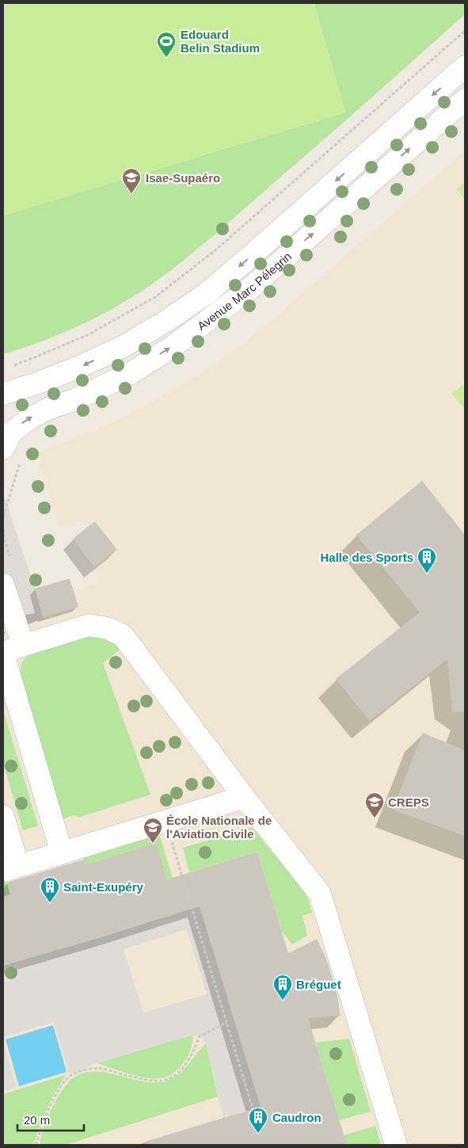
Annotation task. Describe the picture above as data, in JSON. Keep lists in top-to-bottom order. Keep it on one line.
{"streets":{"street":["Avenue Marc Pélegrin"]},"places":{"sports":["Edouard Belin Stadium"],"school or university":["Isae-Supaéro","CREPS","École Nationale de l'Aviation Civile"],"building":["Halle des Sports","Saint-Exupéry","Bréguet","Caudron"]},"scale_bar":"20 m"}
